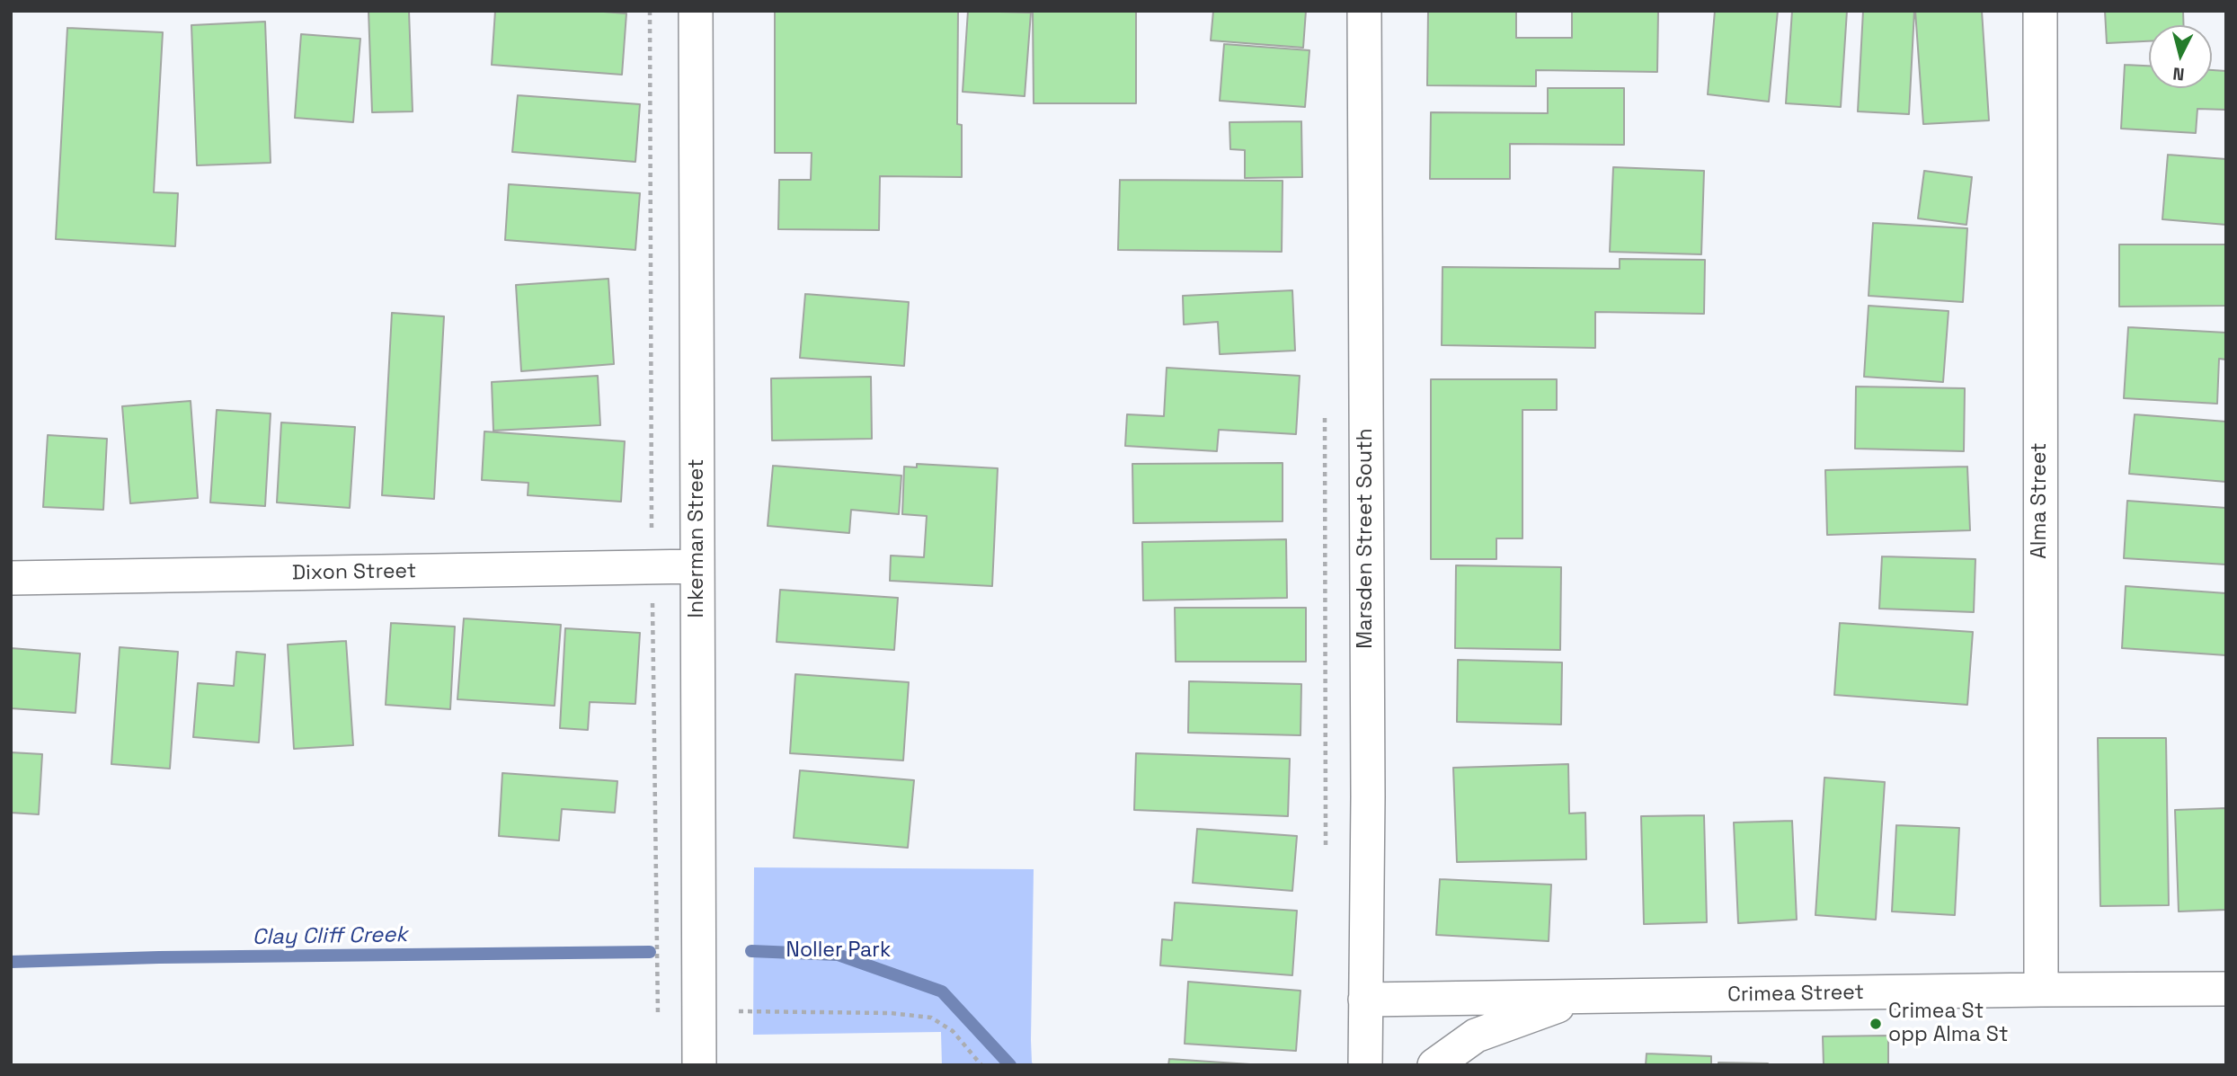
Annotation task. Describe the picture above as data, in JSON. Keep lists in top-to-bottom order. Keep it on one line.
{"streets":{"street":["Alma Street","Inkerman Street","Marsden Street South","Dixon Street","Crimea Street"]},"crossings":[["Alma Street","Crimea Street"],["Inkerman Street","Dixon Street"],["Marsden Street South","Crimea Street"]],"water":["Clay Cliff Creek"],"parks":["Noller Park"],"places":["Crimea St opp Alma St"],"north":"bottom"}
